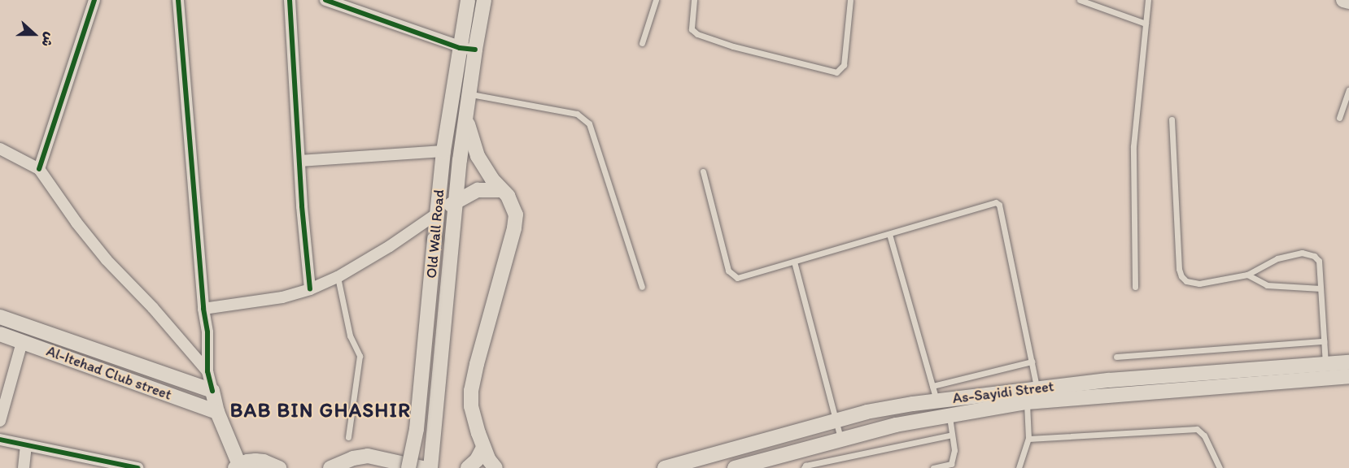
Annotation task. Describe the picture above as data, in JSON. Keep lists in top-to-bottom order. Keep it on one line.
{"streets":{"main road":["Old Wall Road","Al-Itehad Club street","As-Sayidi Street"]},"districts":["BAB BIN GHASHIR"],"north":"right"}
